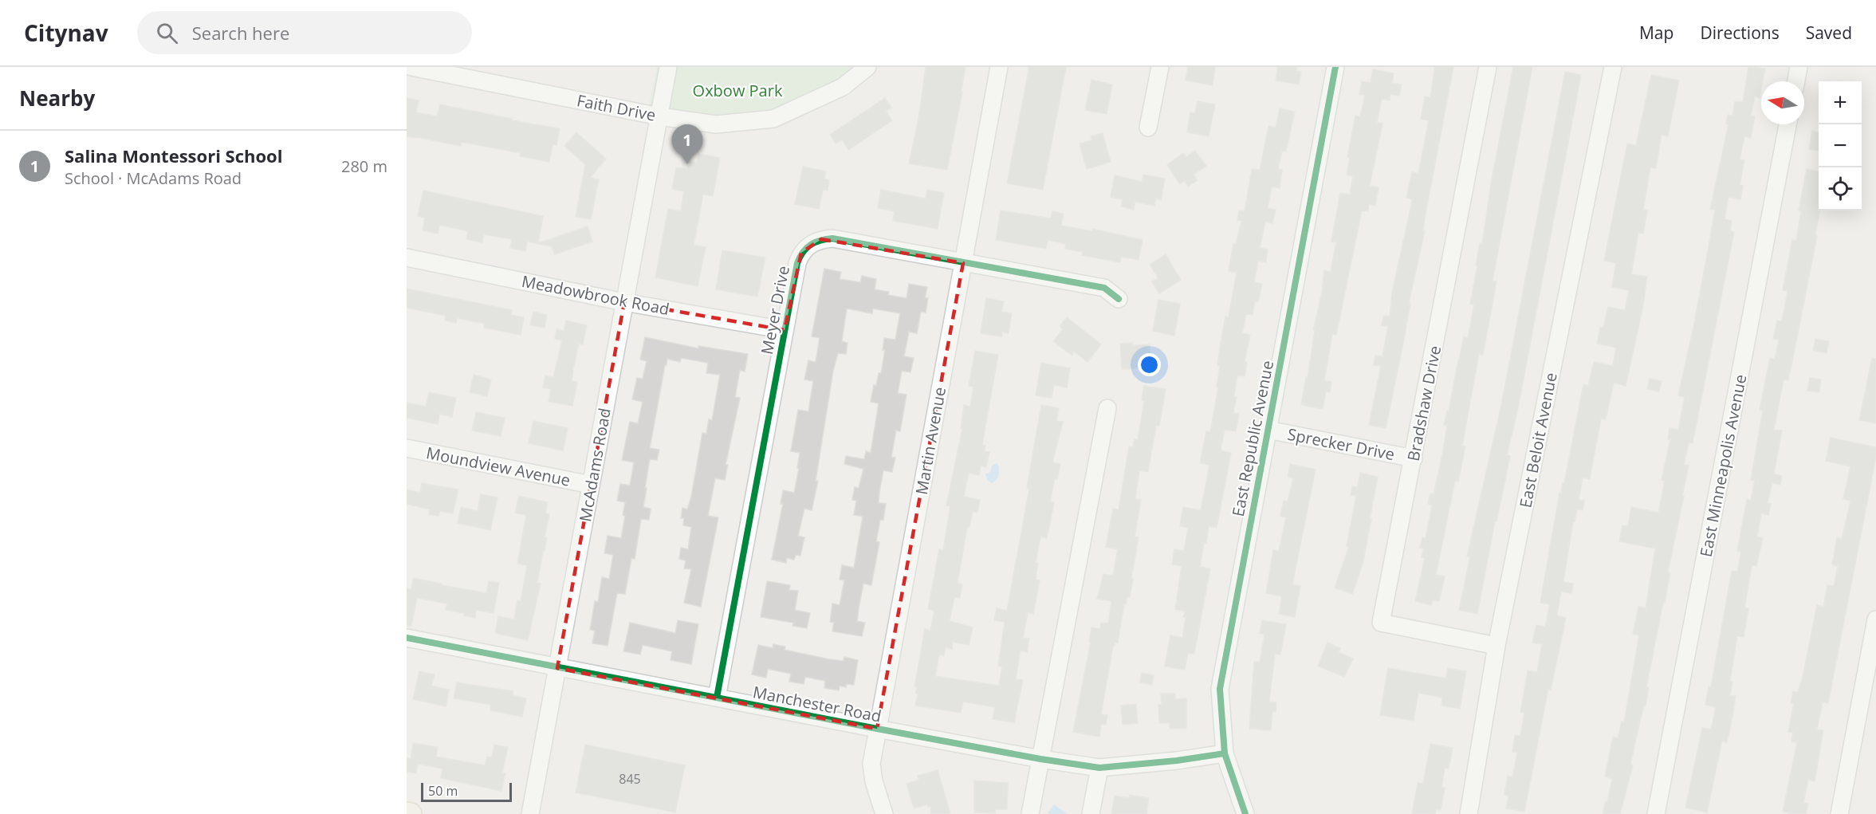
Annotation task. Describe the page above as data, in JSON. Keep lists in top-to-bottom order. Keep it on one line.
{"streets":{"street":["Faith Drive","Meadowbrook Road","Meyer Drive","Bradshaw Drive","East Republic Avenue","East Beloit Avenue","Martin Avenue","Sprecker Drive","McAdams Road","East Minneapolis Avenue","Moundview Avenue","Manchester Road"]},"crossings":[["Faith Drive","McAdams Road"],["Meadowbrook Road","Meyer Drive"],["Meadowbrook Road","McAdams Road"],["Meyer Drive","Martin Avenue"],["Meyer Drive","Manchester Road"],["Bradshaw Drive","East Beloit Avenue"],["Bradshaw Drive","Sprecker Drive"],["East Republic Avenue","Sprecker Drive"],["East Republic Avenue","Manchester Road"],["Martin Avenue","Manchester Road"],["McAdams Road","Moundview Avenue"],["McAdams Road","Manchester Road"]],"parks":["Oxbow Park"],"house_numbers":["845"],"scale_bar":"50 m","north":"left","page":{"header":"Citynav","search":"Search here","nav":["Map","Directions","Saved"],"heading":"Nearby","map_buttons":["+","−"],"pins":"1","list":[{"mark":"1","name":"Salina Montessori School","note":"School · McAdams Road","value":"280 m"}],"scale":"50 m"}}
